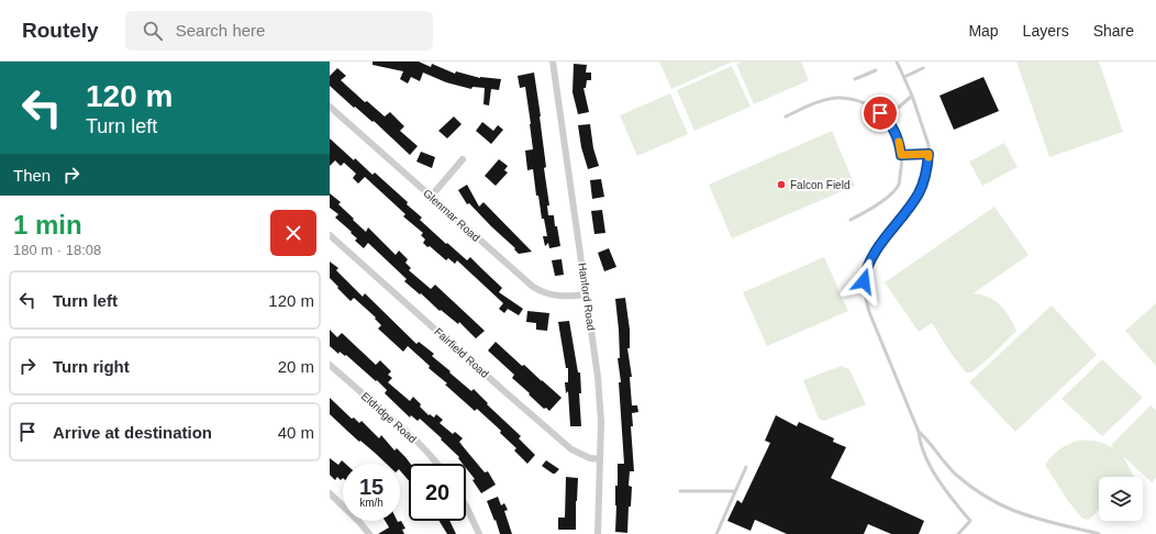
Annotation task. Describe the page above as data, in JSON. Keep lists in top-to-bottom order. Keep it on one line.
{"streets":{"street":["Glenmar Road","Hanford Road","Fairfield Road","Eldridge Road"]},"crossings":[["Glenmar Road","Hanford Road"],["Hanford Road","Fairfield Road"]],"places":["Falcon Field"],"page":{"header":"Routely","search":"Search here","nav":["Map","Layers","Share"],"turn":["120 m","Turn left"],"then":"Then","heading":["1 min","180 m · 18:08"],"list":[{"name":"Turn left","value":"120 m"},{"name":"Turn right","value":"20 m"},{"name":"Arrive at destination","value":"40 m"}],"speed":"15 km/h","limit":"20"}}
